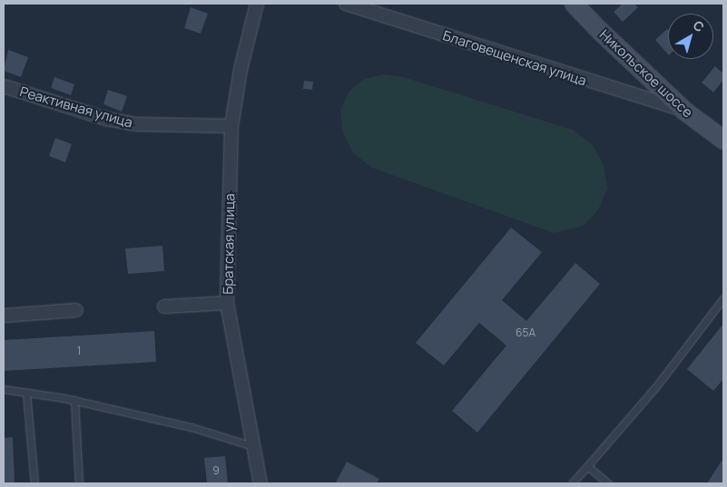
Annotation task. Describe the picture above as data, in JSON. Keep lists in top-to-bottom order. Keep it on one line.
{"streets":{"street":["Благовещенская улица","Никольское шоссе","Реактивная улица","Братская улица"]},"crossings":[["Благовещенская улица","Никольское шоссе"],["Реактивная улица","Братская улица"]],"house_numbers":["65А","1","9"],"north":"top right"}
